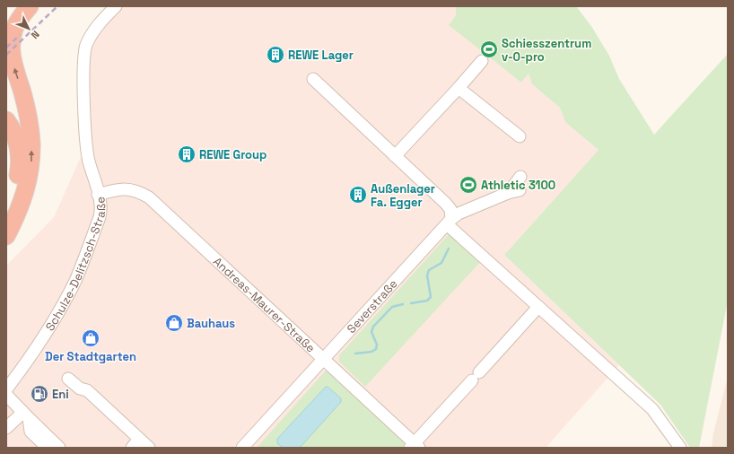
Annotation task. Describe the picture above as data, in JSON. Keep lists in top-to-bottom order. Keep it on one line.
{"streets":{"street":["Schulze-Delitzsch-Straße","Andreas-Maurer-Straße","Severstraße"]},"crossings":[["Schulze-Delitzsch-Straße","Andreas-Maurer-Straße"],["Andreas-Maurer-Straße","Severstraße"]],"places":{"sports":["Schiesszentrum v-0-pro","Athletic 3100"],"building":["REWE Lager","REWE Group","Außenlager Fa. Egger"],"shop":["Bauhaus","Der Stadtgarten"],"fuel station":["Eni"]},"north":"bottom right"}
